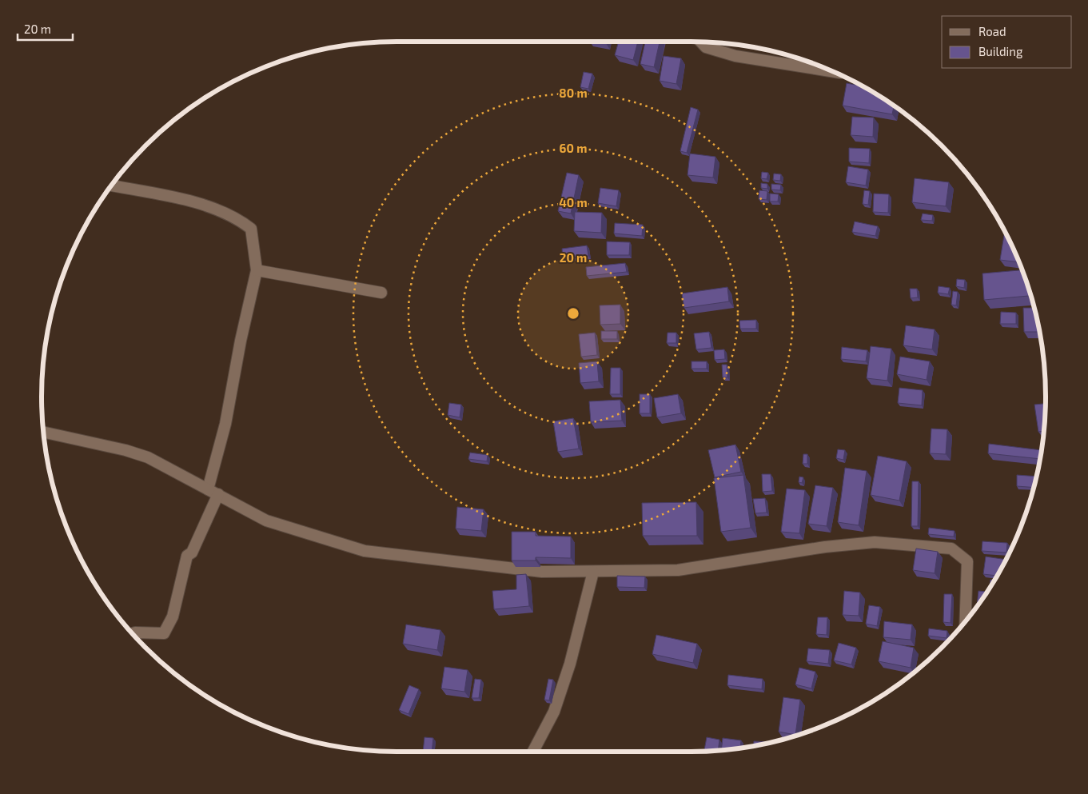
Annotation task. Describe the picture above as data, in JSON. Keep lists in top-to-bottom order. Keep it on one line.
{"legend":["Road","Building"],"scale_bar":"20 m","rings":["80 m","60 m","40 m","20 m"]}
